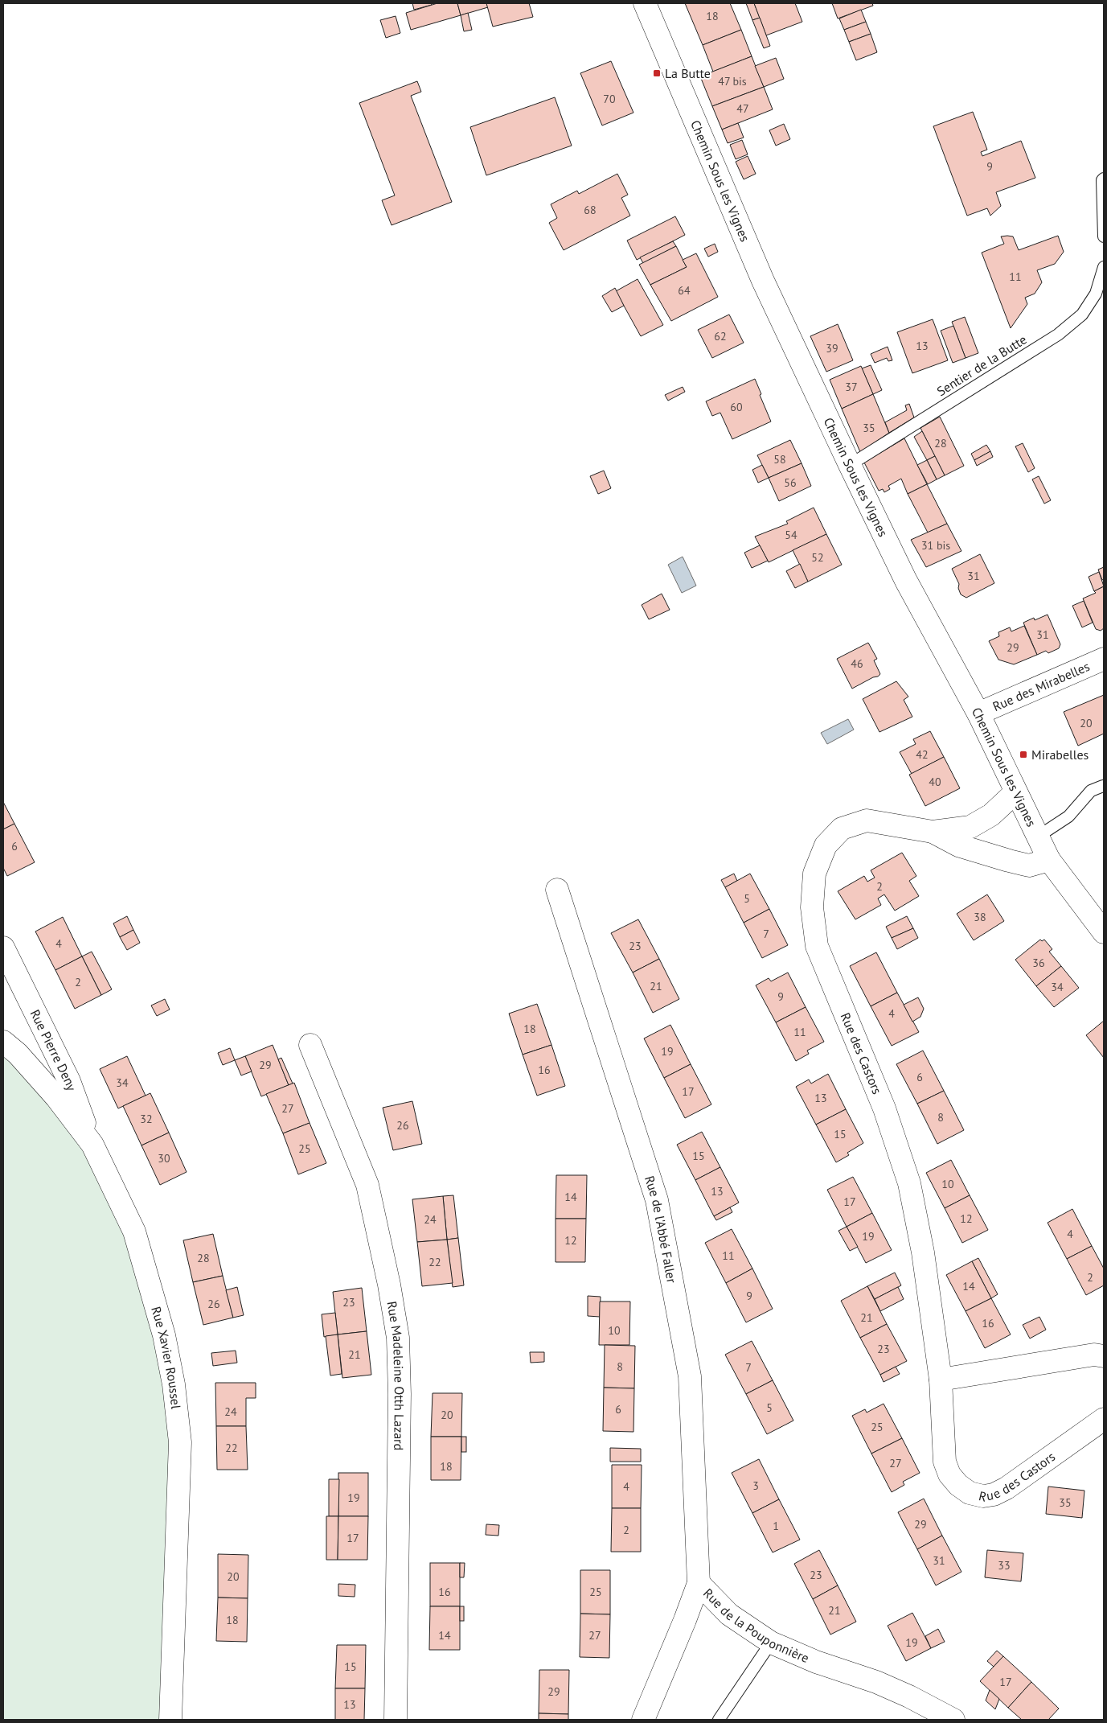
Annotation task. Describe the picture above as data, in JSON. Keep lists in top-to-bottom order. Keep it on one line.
{"streets":{"street":["Chemin Sous les Vignes","Rue des Mirabelles","Rue Pierre Deny","Rue des Castors","Rue de l'Abbé Faller","Rue Xavier Roussel","Rue Madeleine Otth Lazard","Rue de la Pouponnière"],"lane":["Sentier de la Butte"]},"crossings":[["Chemin Sous les Vignes","Sentier de la Butte"],["Chemin Sous les Vignes","Rue des Mirabelles"],["Chemin Sous les Vignes","Rue des Castors"],["Rue Pierre Deny","Rue Xavier Roussel"],["Rue de l'Abbé Faller","Rue de la Pouponnière"]],"places":{"transit":["La Butte","Mirabelles"]},"house_numbers":["18","47 bis","70","47","9","68","11","64","62","13","39","37","60","35","28","58","56","54","31 bis","52","31","31","29","46","20","42","40","6","2","5","38","7","4","23","36","2","21","34","9","4","18","11","19","29","16","6","34","17","13","27","8","32","26","15","25","15","30","10","13","14","17","12","24","4","19","12","11","28","22","2","14","9","23","26","21","16","10","23","21","8","7","5","6","24","20","25","22","27","18","3","4","19","35","29","1","2","17","31","33","23","20","16","25","21","18","14","27","19","15","17","29","13"]}
